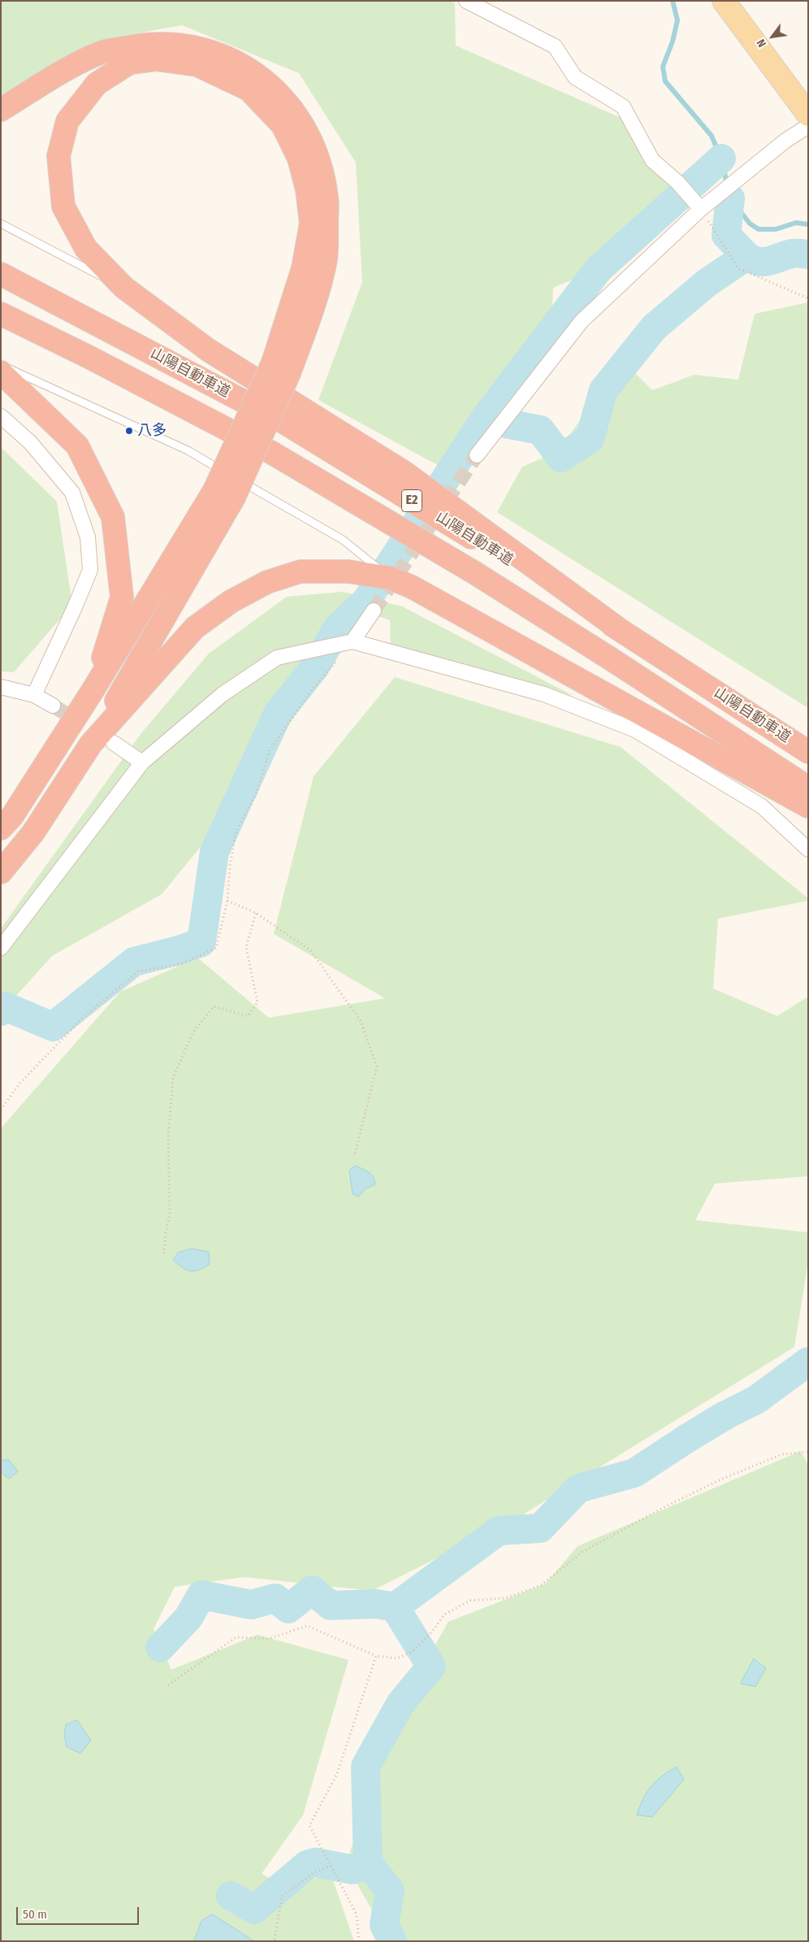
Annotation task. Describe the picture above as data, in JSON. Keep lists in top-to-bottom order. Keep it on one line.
{"streets":{"highway":["山陽自動車道","E2"]},"places":["八多"],"scale_bar":"50 m","north":"bottom left"}
